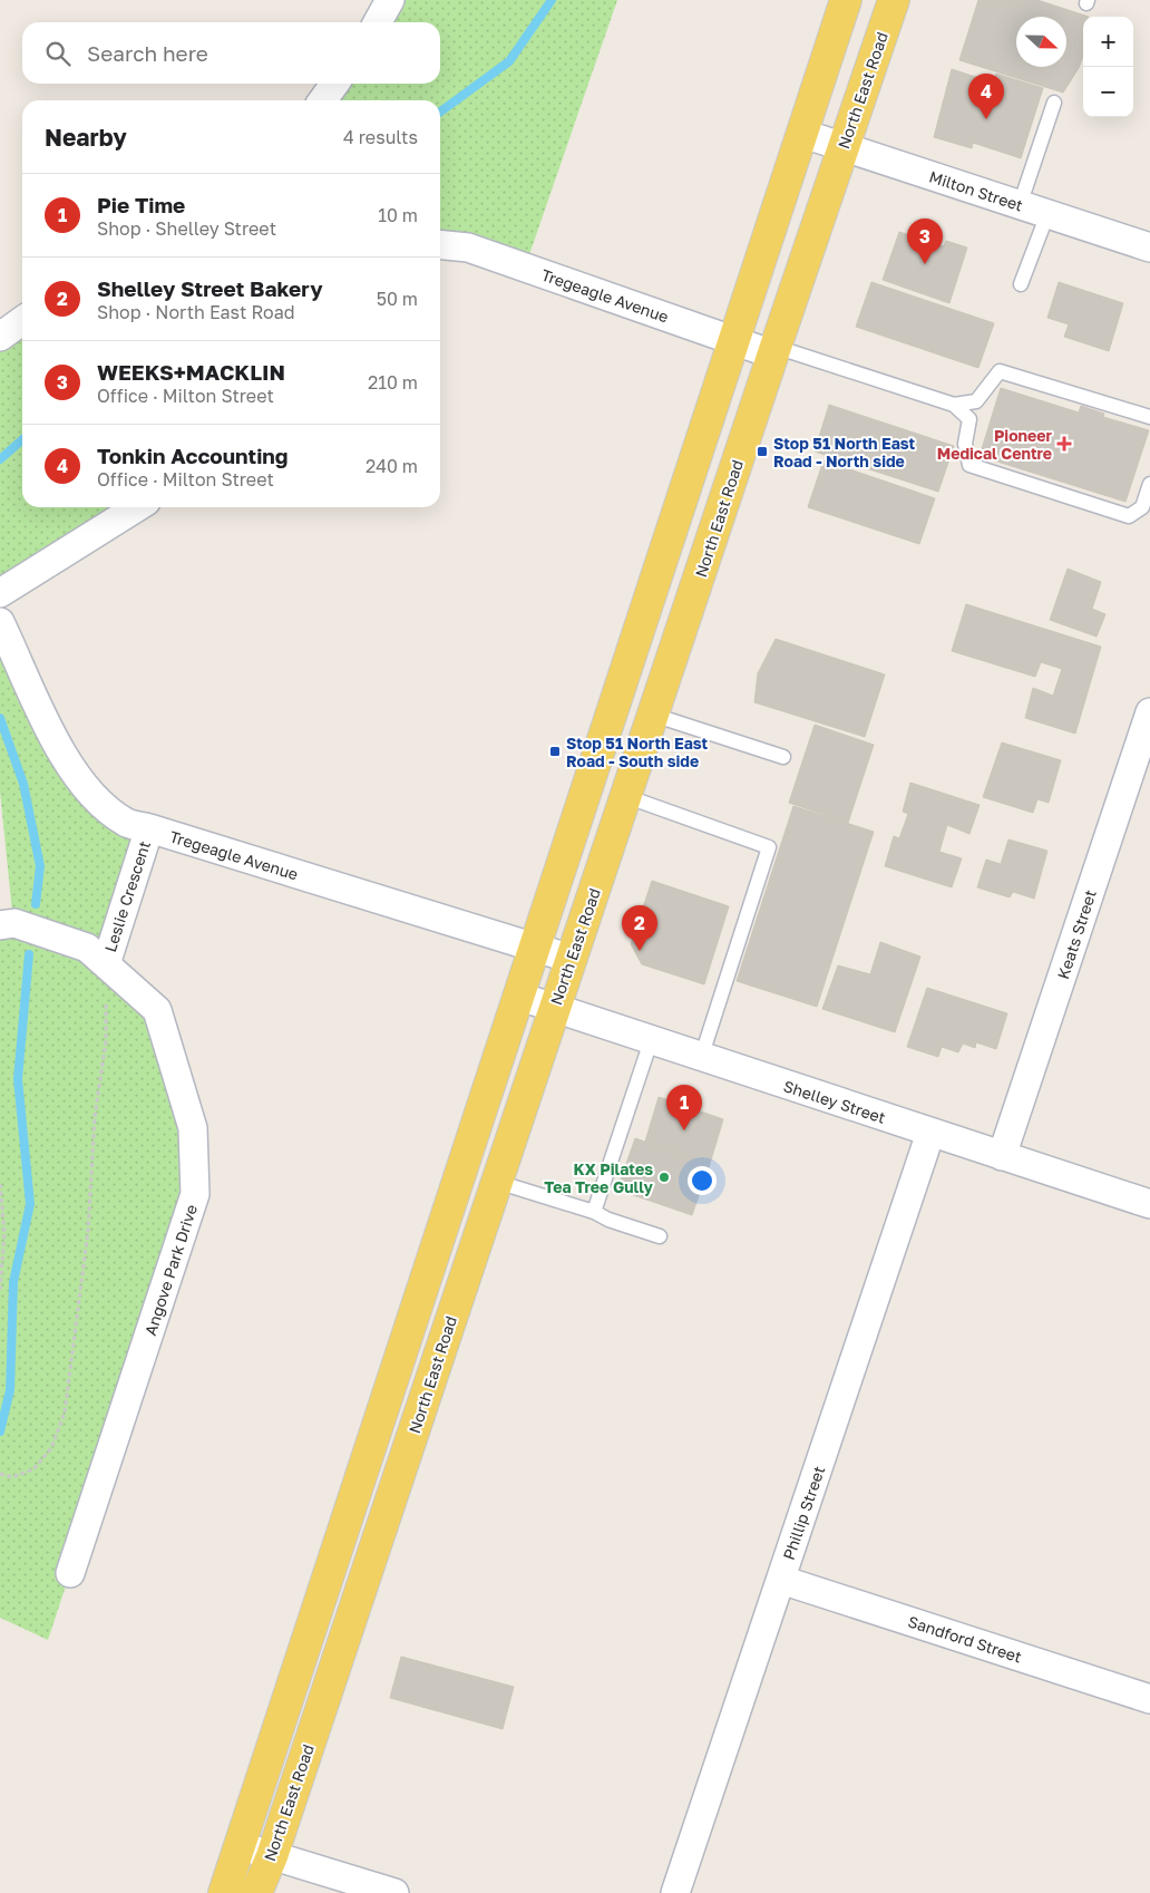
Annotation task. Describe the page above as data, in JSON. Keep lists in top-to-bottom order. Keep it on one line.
{"streets":{"main road":["North East Road"],"street":["Milton Street","Tregeagle Avenue","Leslie Crescent","Keats Street","Shelley Street","Angove Park Drive","Phillip Street","Sandford Street"]},"crossings":[["North East Road","Milton Street"],["North East Road","Tregeagle Avenue"],["North East Road","Shelley Street"],["Tregeagle Avenue","Leslie Crescent"],["Leslie Crescent","Angove Park Drive"],["Keats Street","Shelley Street"],["Shelley Street","Phillip Street"],["Phillip Street","Sandford Street"]],"places":{"health":["Pioneer Medical Centre"],"transit":["Stop 51 North East Road - North side","Stop 51 North East Road - South side"],"other":["KX Pilates Tea Tree Gully"]},"north":"right","page":{"map_buttons":["+","−"],"search":"Search here","pins":["4","3","2","1"],"heading":["Nearby","4 results"],"list":[{"mark":"1","name":"Pie Time","note":"Shop · Shelley Street","value":"10 m"},{"mark":"2","name":"Shelley Street Bakery","note":"Shop · North East Road","value":"50 m"},{"mark":"3","name":"WEEKS+MACKLIN","note":"Office · Milton Street","value":"210 m"},{"mark":"4","name":"Tonkin Accounting","note":"Office · Milton Street","value":"240 m"}]}}
